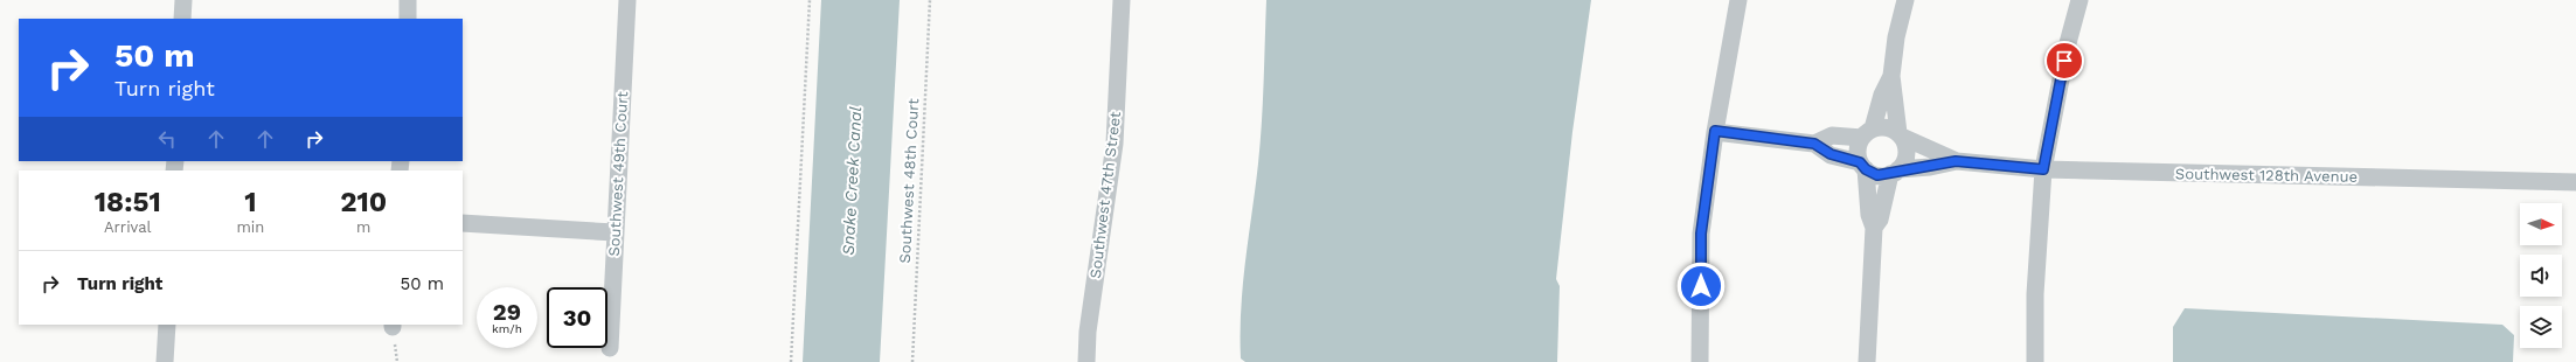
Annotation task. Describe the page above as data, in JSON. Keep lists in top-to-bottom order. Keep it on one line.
{"streets":{"street":["Southwest 49th Court","Southwest 128th Avenue","Southwest 47th Street"],"path":["Southwest 48th Court"]},"water":["Snake Creek Canal"],"north":"right","page":{"turn":["50 m","Turn right"],"eta":["18:51","Arrival","1","min","210","m"],"list":[{"name":"Turn right","value":"50 m"}],"speed":"29 km/h","limit":"30"}}
